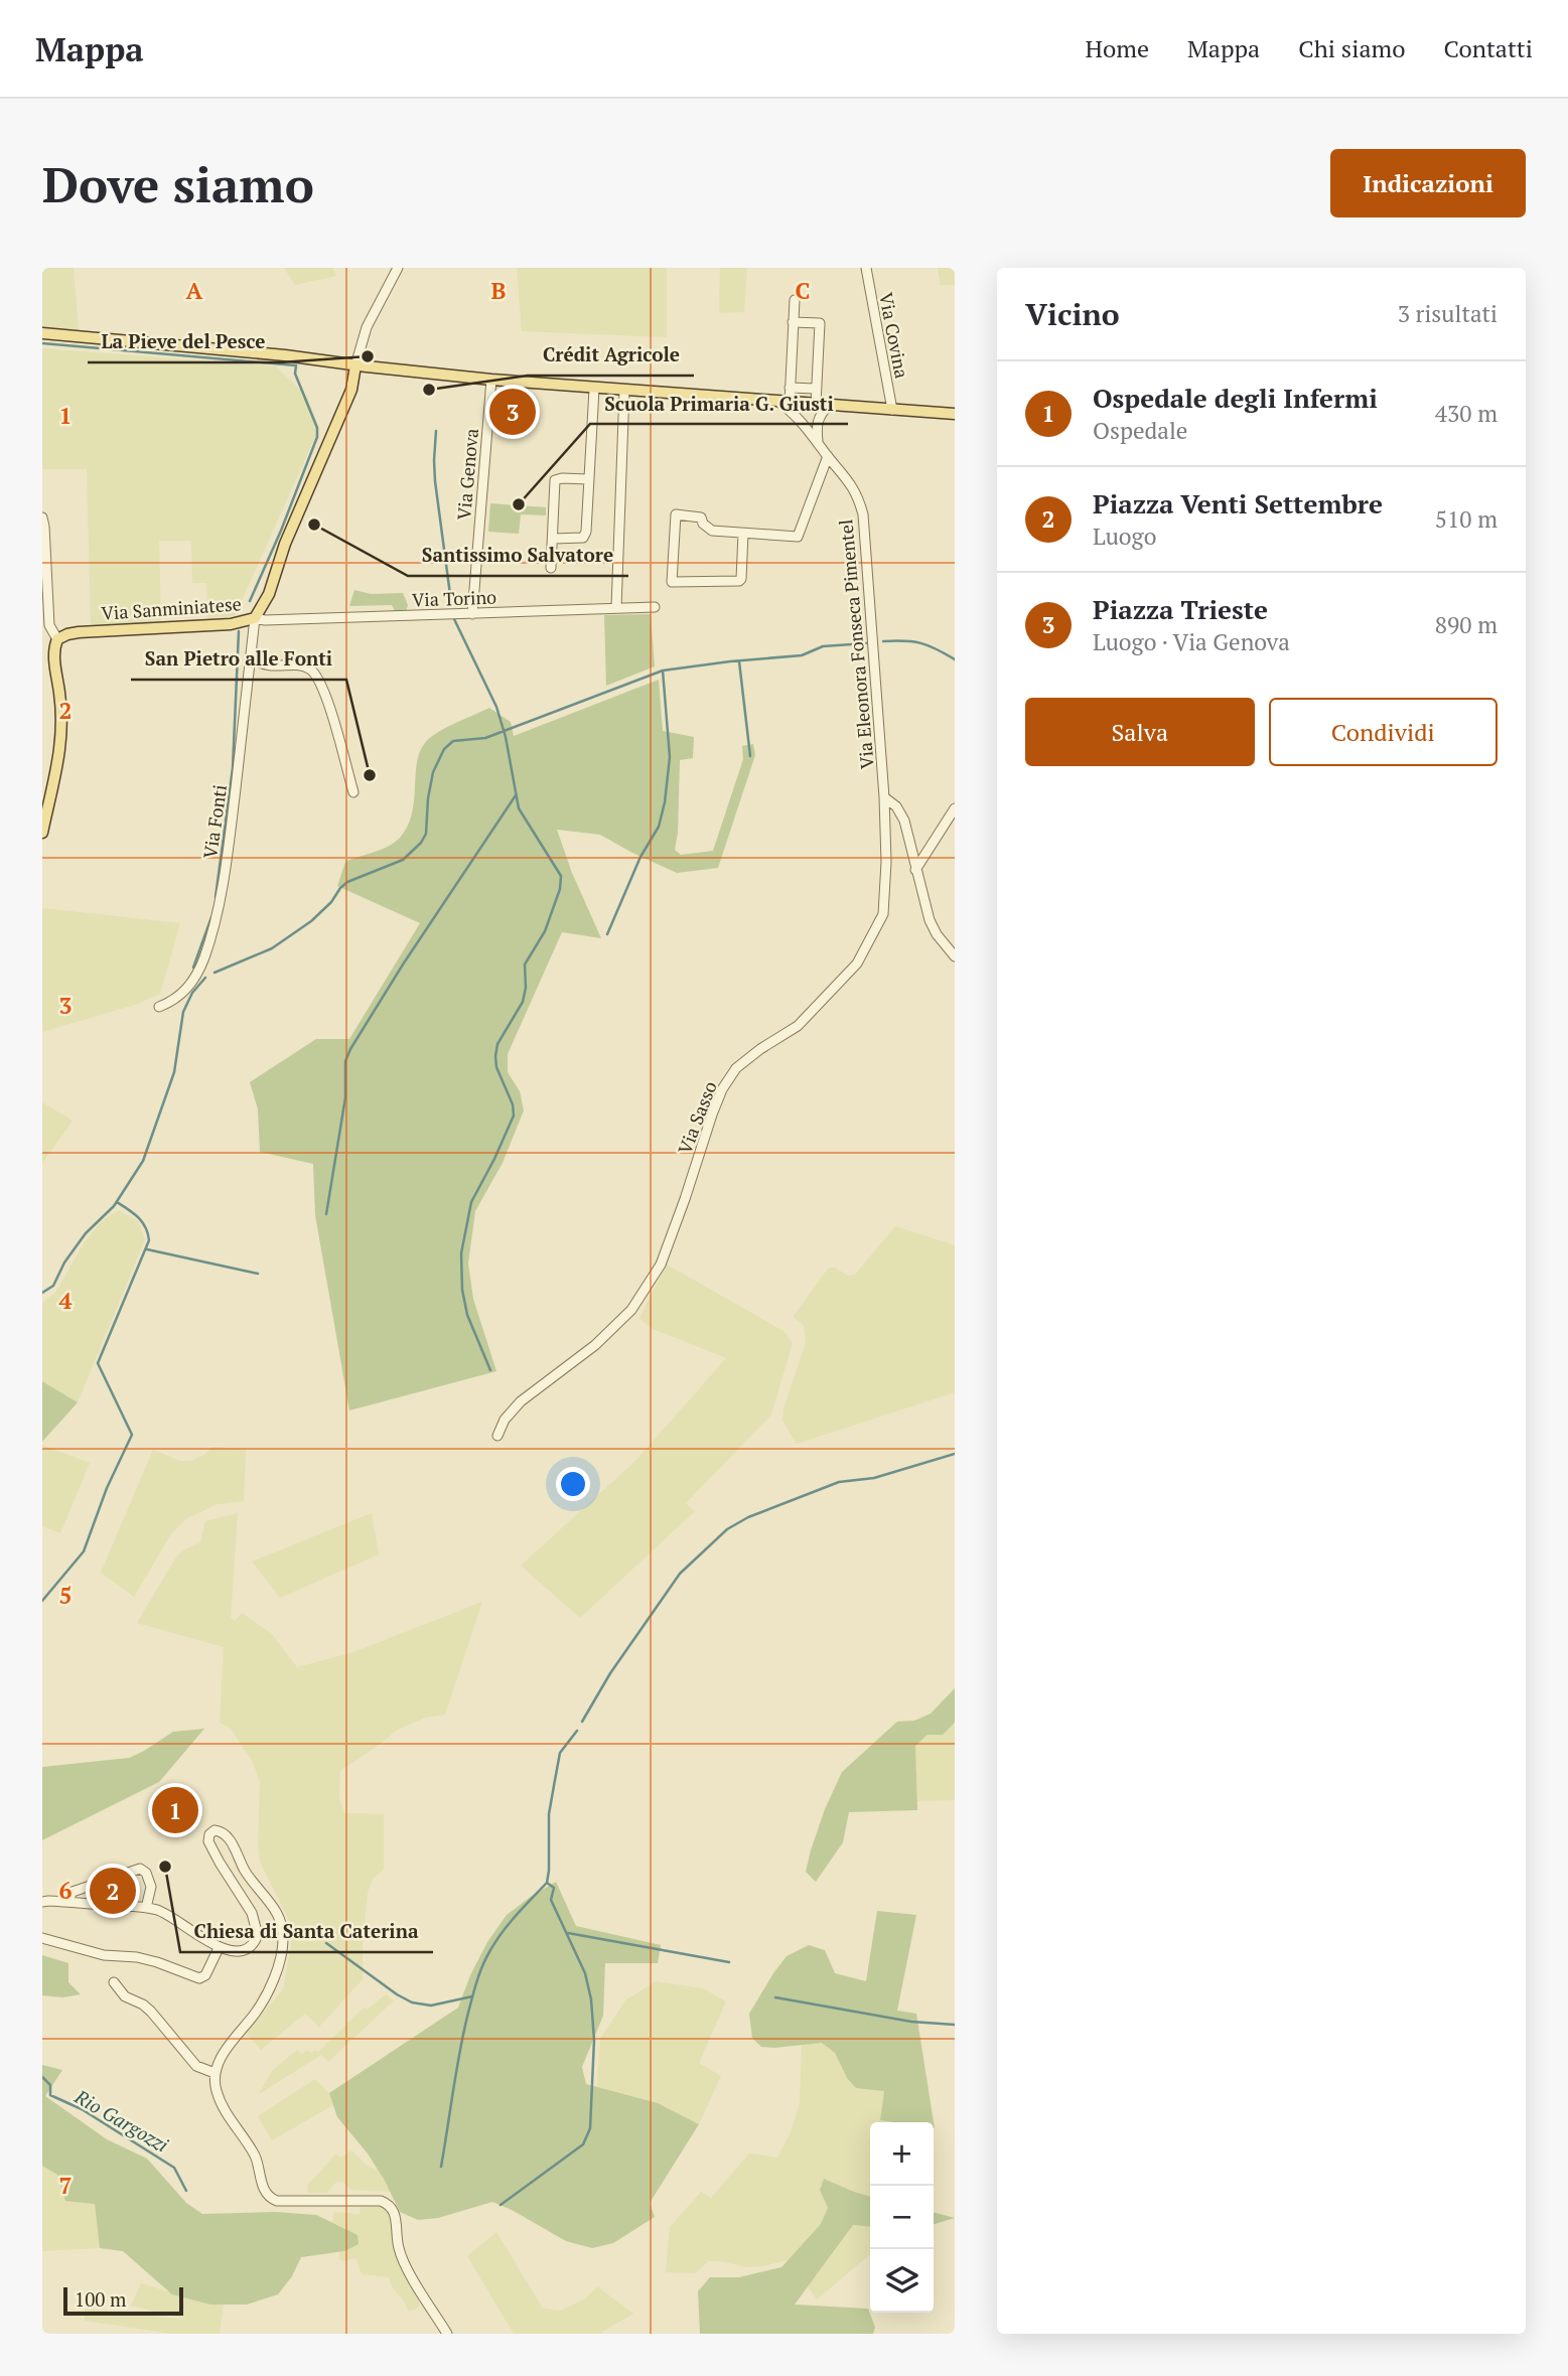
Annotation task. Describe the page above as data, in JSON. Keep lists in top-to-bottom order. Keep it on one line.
{"streets":{"main road":["Via Sanminiatese"],"street":["Via Covina","Via Genova","Via Torino","Via Eleonora Fonseca Pimentel","Via Fonti","Via Sasso"]},"crossings":[["Via Genova","Via Torino"],["Via Torino","Via Sanminiatese"],["Via Torino","Via Fonti"],["Via Sanminiatese","Via Fonti"],["Via Eleonora Fonseca Pimentel","Via Sasso"]],"water":["Rio Gargozzi"],"places":["La Pieve del Pesce","Crédit Agricole","Scuola Primaria G. Giusti","Santissimo Salvatore","San Pietro alle Fonti","Chiesa di Santa Caterina"],"scale_bar":"100 m","page":{"header":"Mappa","nav":["Home","Mappa","Chi siamo","Contatti"],"buttons":["Indicazioni",["Salva","Condividi"]],"title":"Dove siamo","heading":["Vicino","3 risultati"],"list":[{"mark":"1","name":"Ospedale degli Infermi","note":"Ospedale","value":"430 m"},{"mark":"2","name":"Piazza Venti Settembre","note":"Luogo","value":"510 m"},{"mark":"3","name":"Piazza Trieste","note":"Luogo · Via Genova","value":"890 m"}],"pins":["3","1","2"],"map_buttons":["+","−"],"scale":"100 m"},"grid":{"columns":["A","B","C"],"rows":["1","2","3","4","5","6","7"]}}
